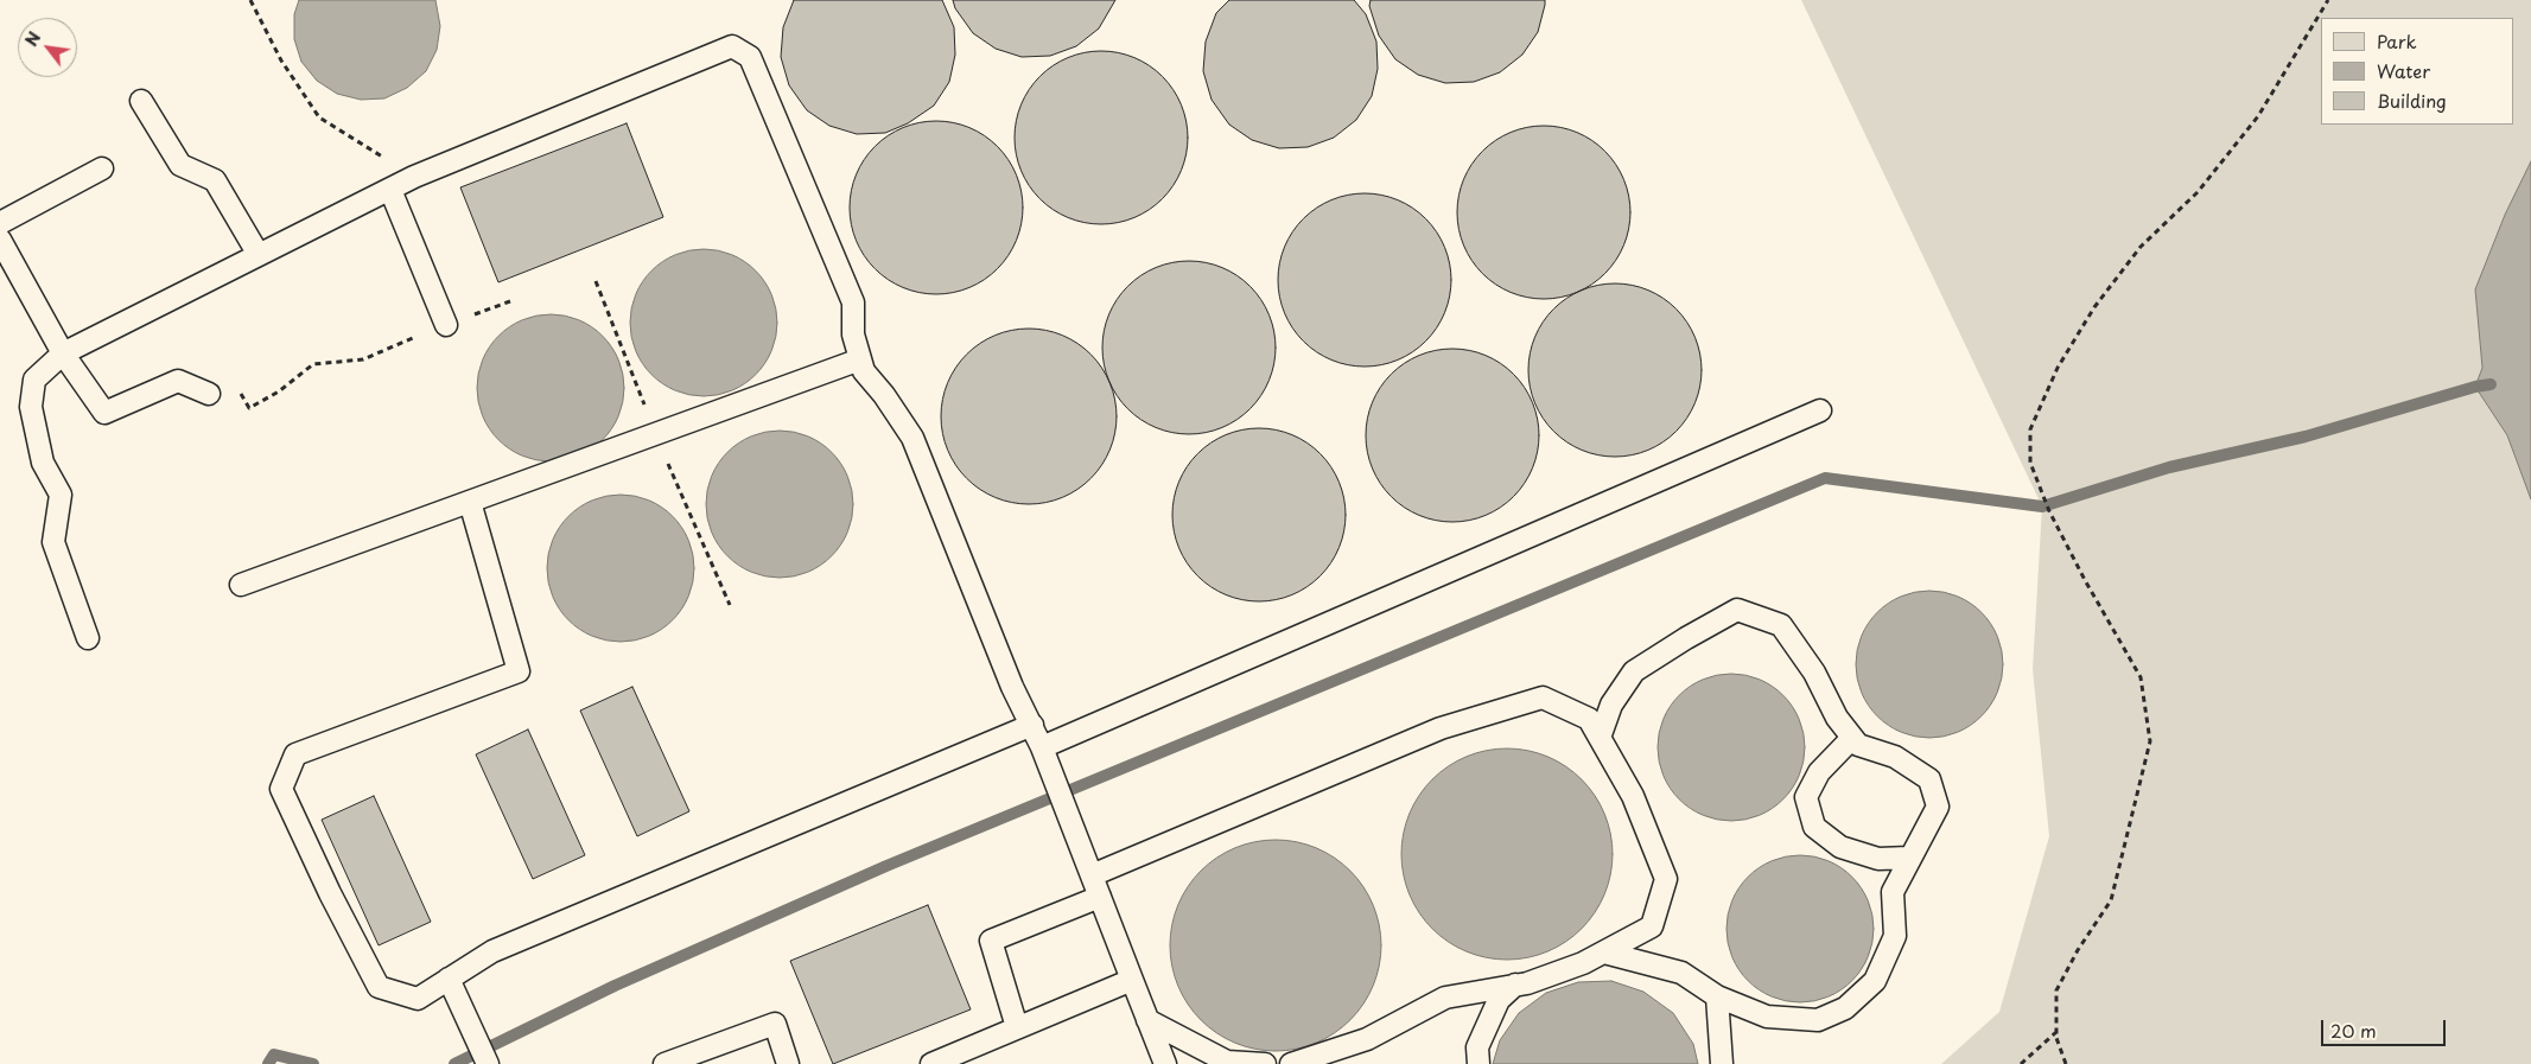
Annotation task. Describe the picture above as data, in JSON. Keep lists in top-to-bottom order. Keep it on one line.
{"legend":["Park","Water","Building"],"scale_bar":"20 m","north":"top left"}
